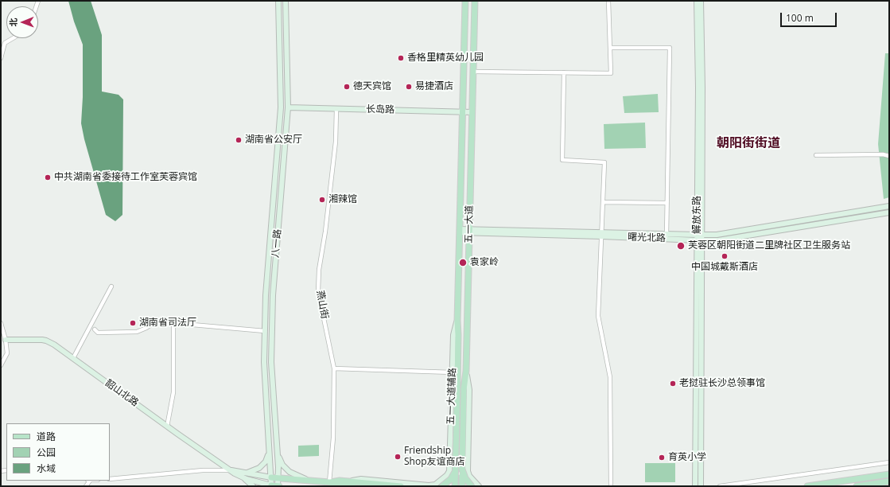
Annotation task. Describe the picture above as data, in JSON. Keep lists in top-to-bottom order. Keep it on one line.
{"streets":{"main road":["长岛路","解放东路","五一大道","曙光北路","八一路","韶山北路","五一大道辅路"],"street":["燕山街"]},"crossings":[["长岛路","五一大道"],["长岛路","八一路"],["长岛路","燕山街"],["解放东路","曙光北路"],["五一大道","曙光北路"],["五一大道","五一大道辅路"],["八一路","韶山北路"],["燕山街","韶山北路"]],"districts":["朝阳街街道"],"places":["香格里精英幼儿园","德天宾馆","易捷酒店","湖南省公安厅","中共湖南省委接待工作室芙蓉宾馆","湘辣馆","芙蓉区朝阳街道二里牌社区卫生服务站","中国城戴斯酒店","袁家岭","湖南省司法厅","老挝驻长沙总领事馆","Friendship Shop友谊商店","育英小学"],"legend":["道路","公园","水域"],"scale_bar":"100 m","north":"left"}
